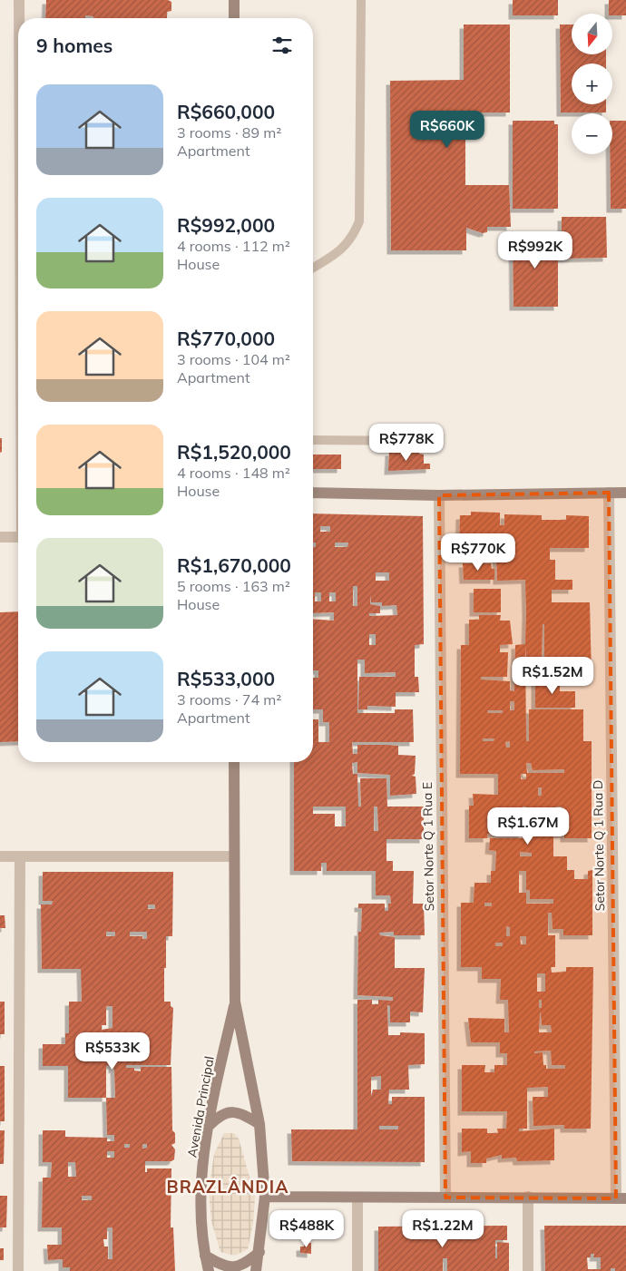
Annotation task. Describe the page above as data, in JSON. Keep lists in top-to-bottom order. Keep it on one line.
{"streets":{"street":["Setor Norte Q 1 Rua D","Setor Norte Q 1 Rua E","Avenida Principal"]},"districts":["BRAZLÂNDIA"],"north":"bottom","page":{"map_buttons":["+","−"],"heading":"9 homes","list":[{"name":"R$660,000","note":"3 rooms · 89 m² · Apartment"},{"name":"R$992,000","note":"4 rooms · 112 m² · House"},{"name":"R$770,000","note":"3 rooms · 104 m² · Apartment"},{"name":"R$1,520,000","note":"4 rooms · 148 m² · House"},{"name":"R$1,670,000","note":"5 rooms · 163 m² · House"},{"name":"R$533,000","note":"3 rooms · 74 m² · Apartment"}],"price":["R$660K","R$992K","R$778K","R$770K","R$1.52M","R$1.67M","R$533K","R$488K","R$1.22M"]}}
